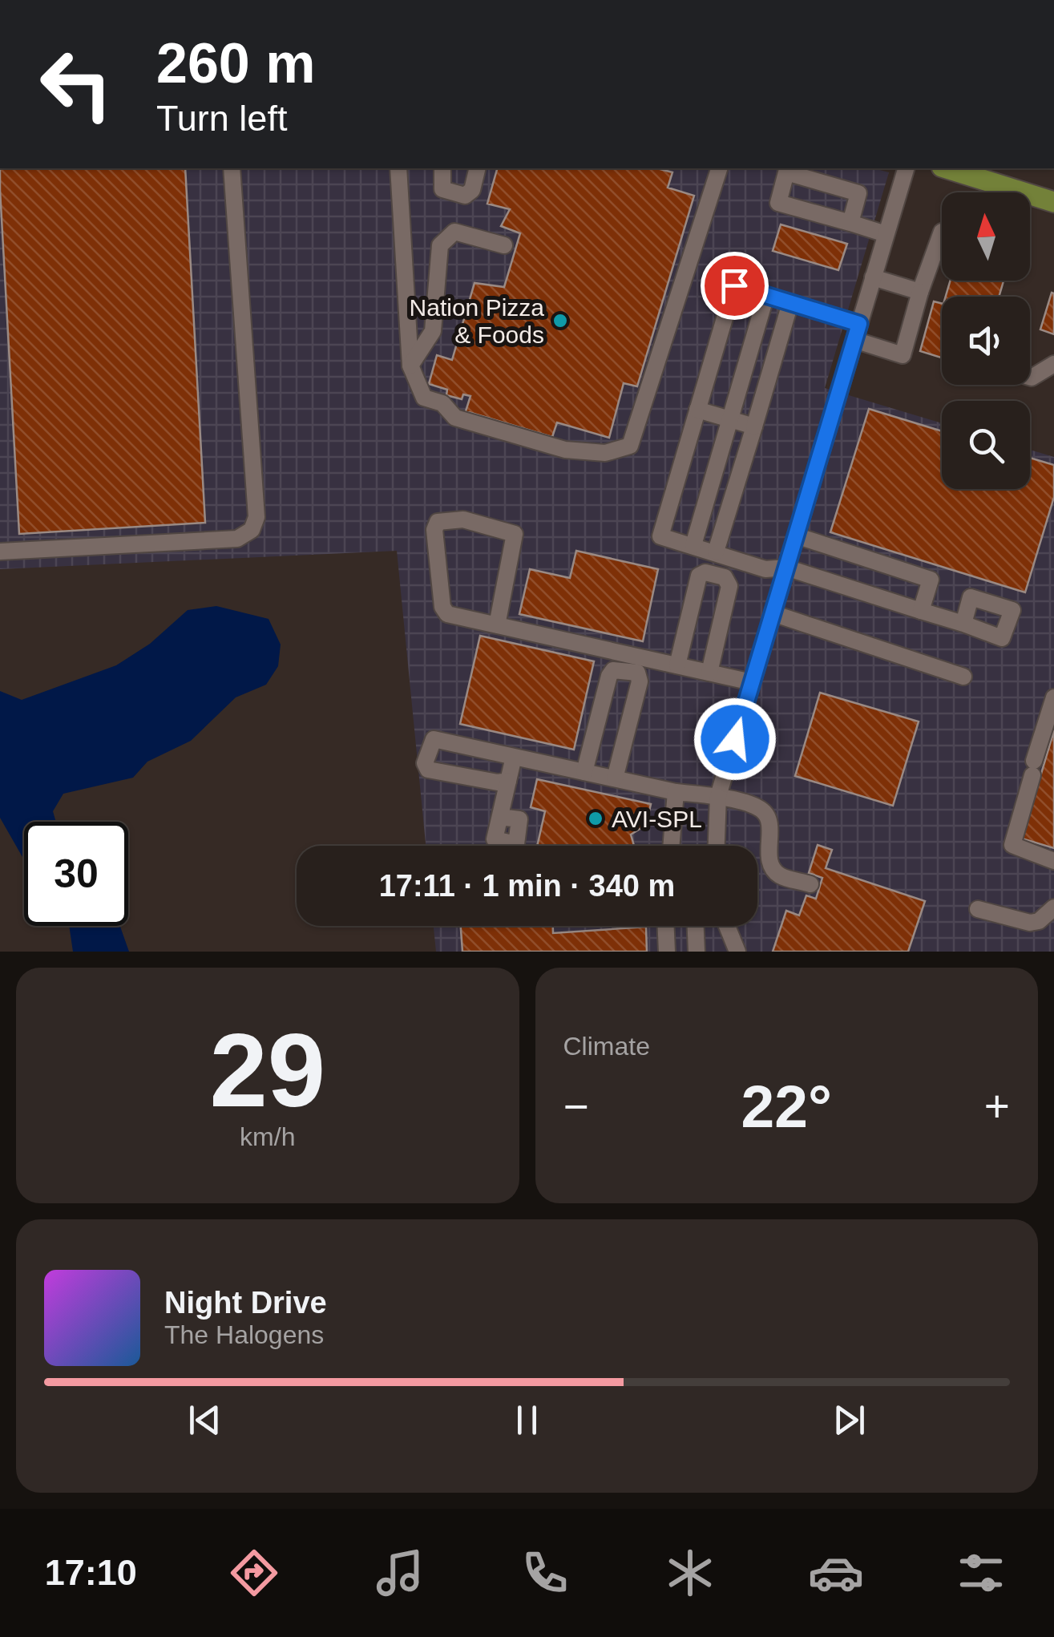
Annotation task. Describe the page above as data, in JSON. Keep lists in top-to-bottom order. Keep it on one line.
{"places":["Nation Pizza & Foods","AVI-SPL"],"north":"top","page":{"turn":["260 m","Turn left"],"limit":"30","trip":"17:11 · 1 min · 340 m","tile":[["29","km/h"],"Climate"],"heat":["−","22°","+"],"song":["Night Drive","The Halogens"],"tabs":"17:10"}}
